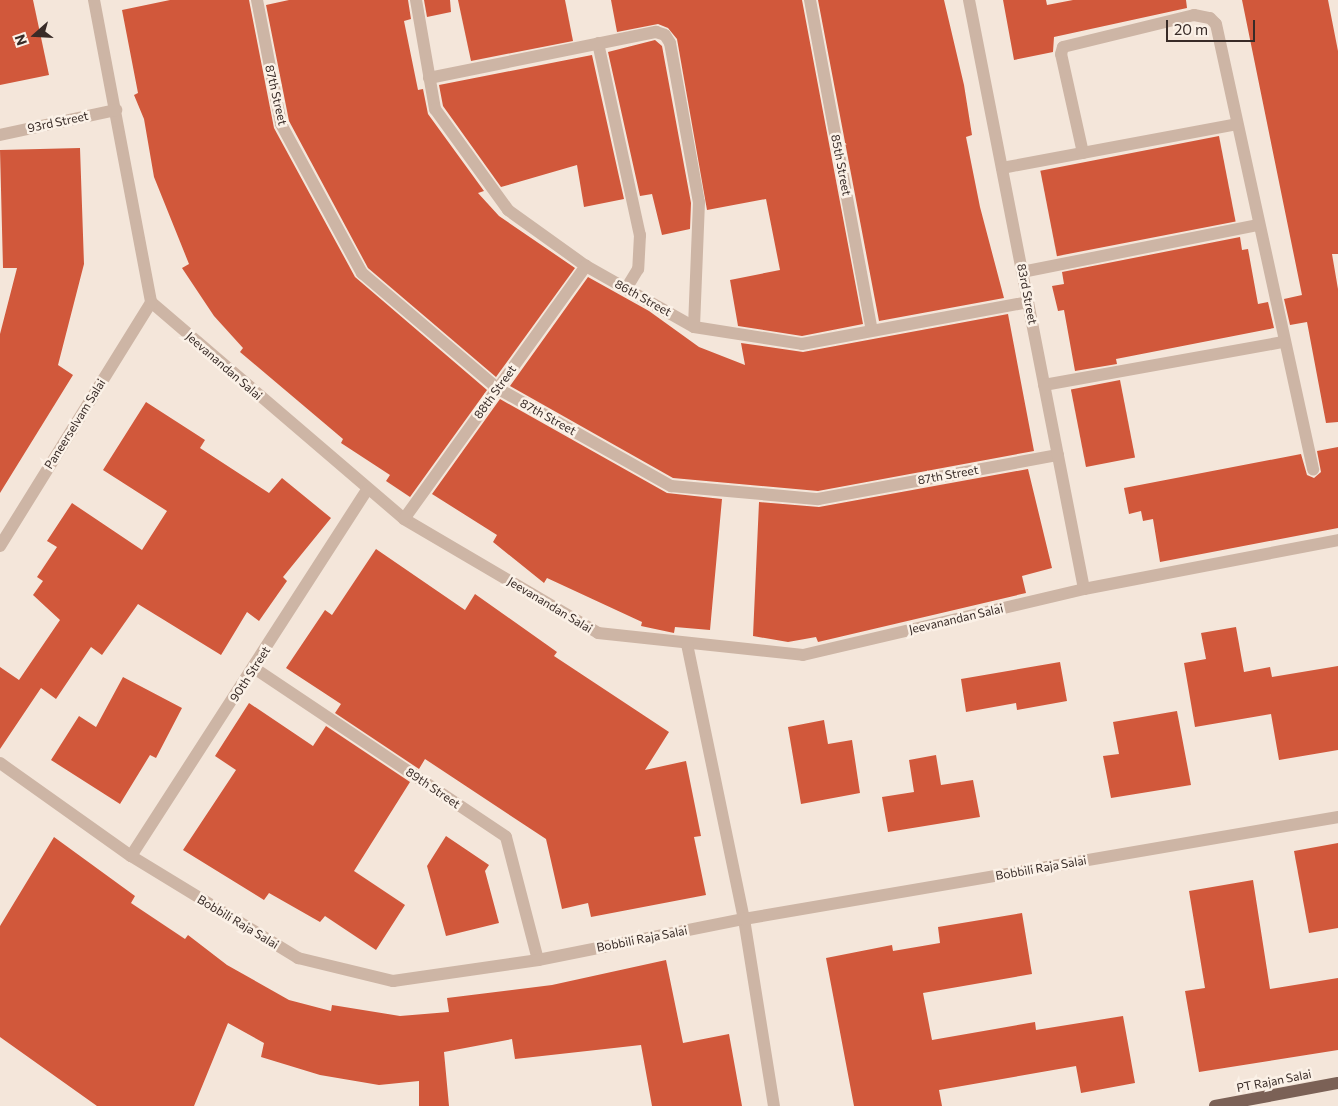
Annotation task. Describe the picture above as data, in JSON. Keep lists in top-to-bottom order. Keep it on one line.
{"streets":{"main road":["PT Rajan Salai"],"street":["87th Street","93rd Street","85th Street","83rd Street","86th Street","Jeevanandan Salai","88th Street","Paneerselvam Salai","90th Street","89th Street","Bobbili Raja Salai"]},"crossings":[["87th Street","83rd Street"],["87th Street","88th Street"],["85th Street","86th Street"],["83rd Street","86th Street"],["83rd Street","Jeevanandan Salai"],["86th Street","88th Street"],["Jeevanandan Salai","88th Street"],["Jeevanandan Salai","Paneerselvam Salai"],["Jeevanandan Salai","90th Street"],["90th Street","89th Street"],["90th Street","Bobbili Raja Salai"],["89th Street","Bobbili Raja Salai"]],"scale_bar":"20 m","north":"left"}
